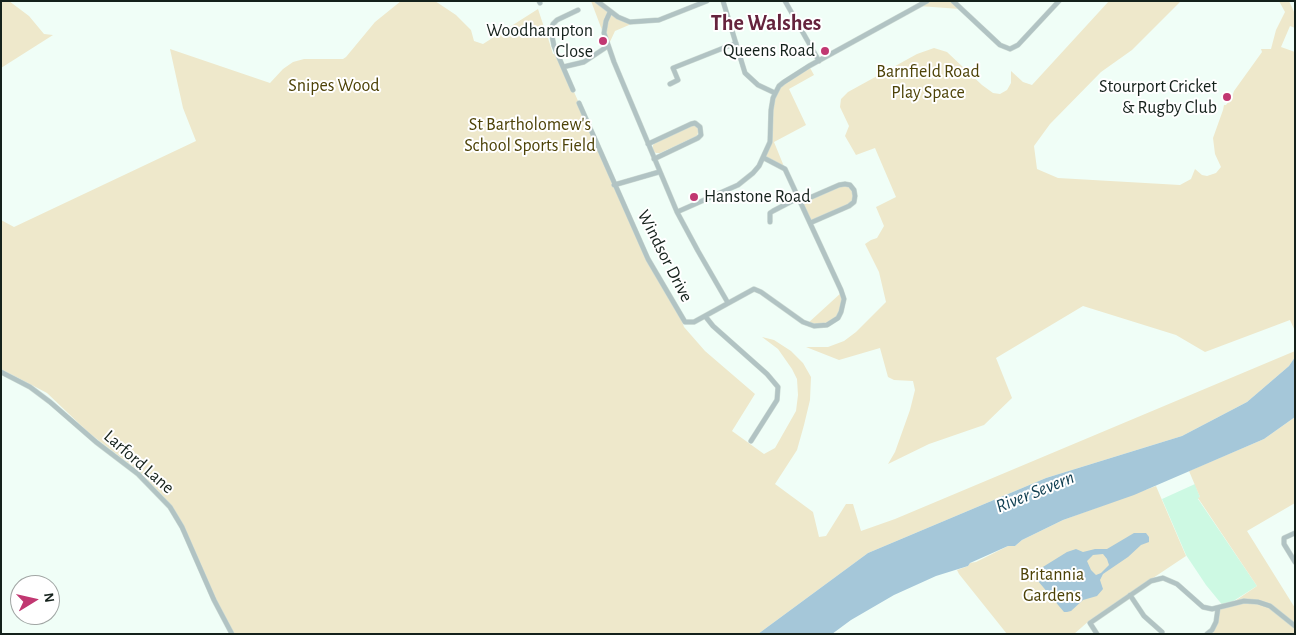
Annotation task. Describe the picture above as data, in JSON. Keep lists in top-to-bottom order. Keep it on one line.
{"streets":{"street":["Windsor Drive","Larford Lane"]},"districts":["The Walshes"],"water":["River Severn"],"parks":["Barnfield Road Play Space","Snipes Wood","St Bartholomew's School Sports Field","Britannia Gardens"],"places":["Woodhampton Close","Queens Road","Stourport Cricket & Rugby Club","Hanstone Road"],"north":"right"}
